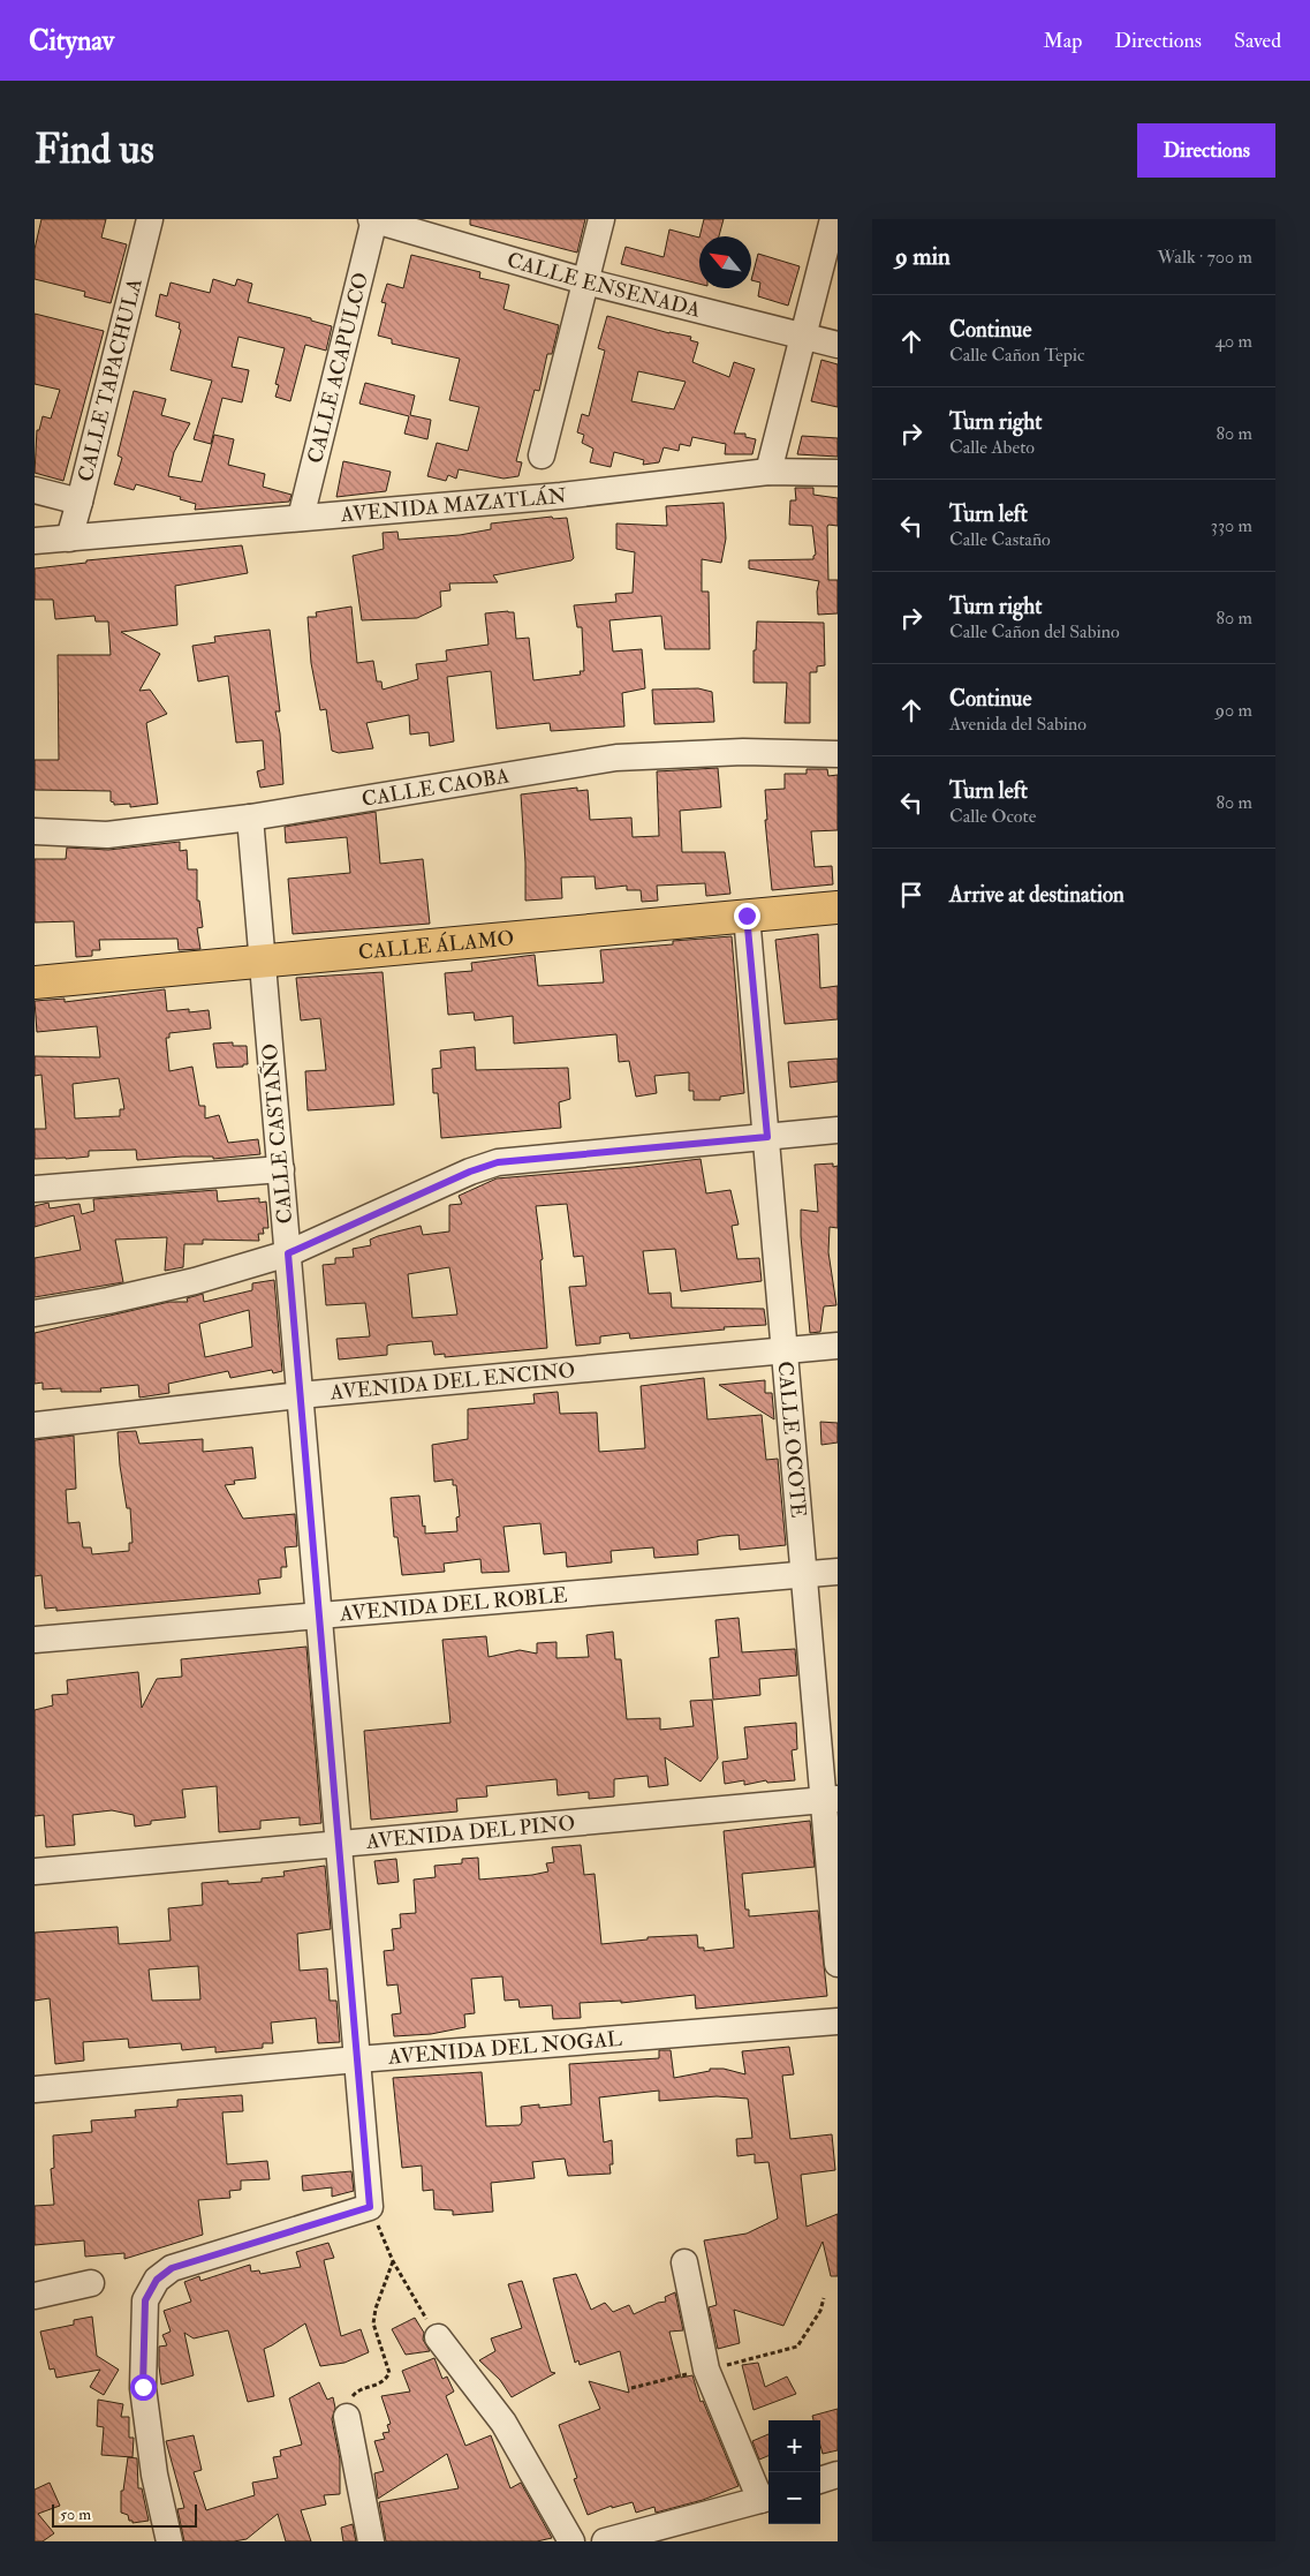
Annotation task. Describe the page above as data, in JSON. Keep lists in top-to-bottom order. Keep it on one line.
{"streets":{"main road":["CALLE ÁLAMO"],"street":["CALLE ENSENADA","CALLE ACAPULCO","CALLE TAPACHULA","AVENIDA MAZATLÁN","CALLE CAOBA","CALLE CASTAÑO","AVENIDA DEL ENCINO","CALLE OCOTE","AVENIDA DEL ROBLE","AVENIDA DEL PINO","AVENIDA DEL NOGAL"]},"crossings":[["CALLE ENSENADA","CALLE ACAPULCO"],["CALLE ACAPULCO","AVENIDA MAZATLÁN"],["CALLE TAPACHULA","AVENIDA MAZATLÁN"],["CALLE CAOBA","CALLE CASTAÑO"],["CALLE ÁLAMO","CALLE CASTAÑO"],["CALLE ÁLAMO","CALLE OCOTE"],["CALLE CASTAÑO","AVENIDA DEL ENCINO"],["CALLE CASTAÑO","AVENIDA DEL ROBLE"],["CALLE CASTAÑO","AVENIDA DEL PINO"],["CALLE CASTAÑO","AVENIDA DEL NOGAL"],["AVENIDA DEL ENCINO","CALLE OCOTE"],["CALLE OCOTE","AVENIDA DEL ROBLE"],["CALLE OCOTE","AVENIDA DEL PINO"]],"scale_bar":"50 m","north":"top left","page":{"header":"Citynav","nav":["Map","Directions","Saved"],"buttons":"Directions","title":"Find us","heading":["9 min","Walk · 700 m"],"list":[["Continue","Calle Cañon Tepic","40 m"],["Turn right","Calle Abeto","80 m"],["Turn left","Calle Castaño","330 m"],["Turn right","Calle Cañon del Sabino","80 m"],["Continue","Avenida del Sabino","90 m"],["Turn left","Calle Ocote","80 m"],"Arrive at destination"],"map_buttons":["+","−"],"scale":"50 m"}}
